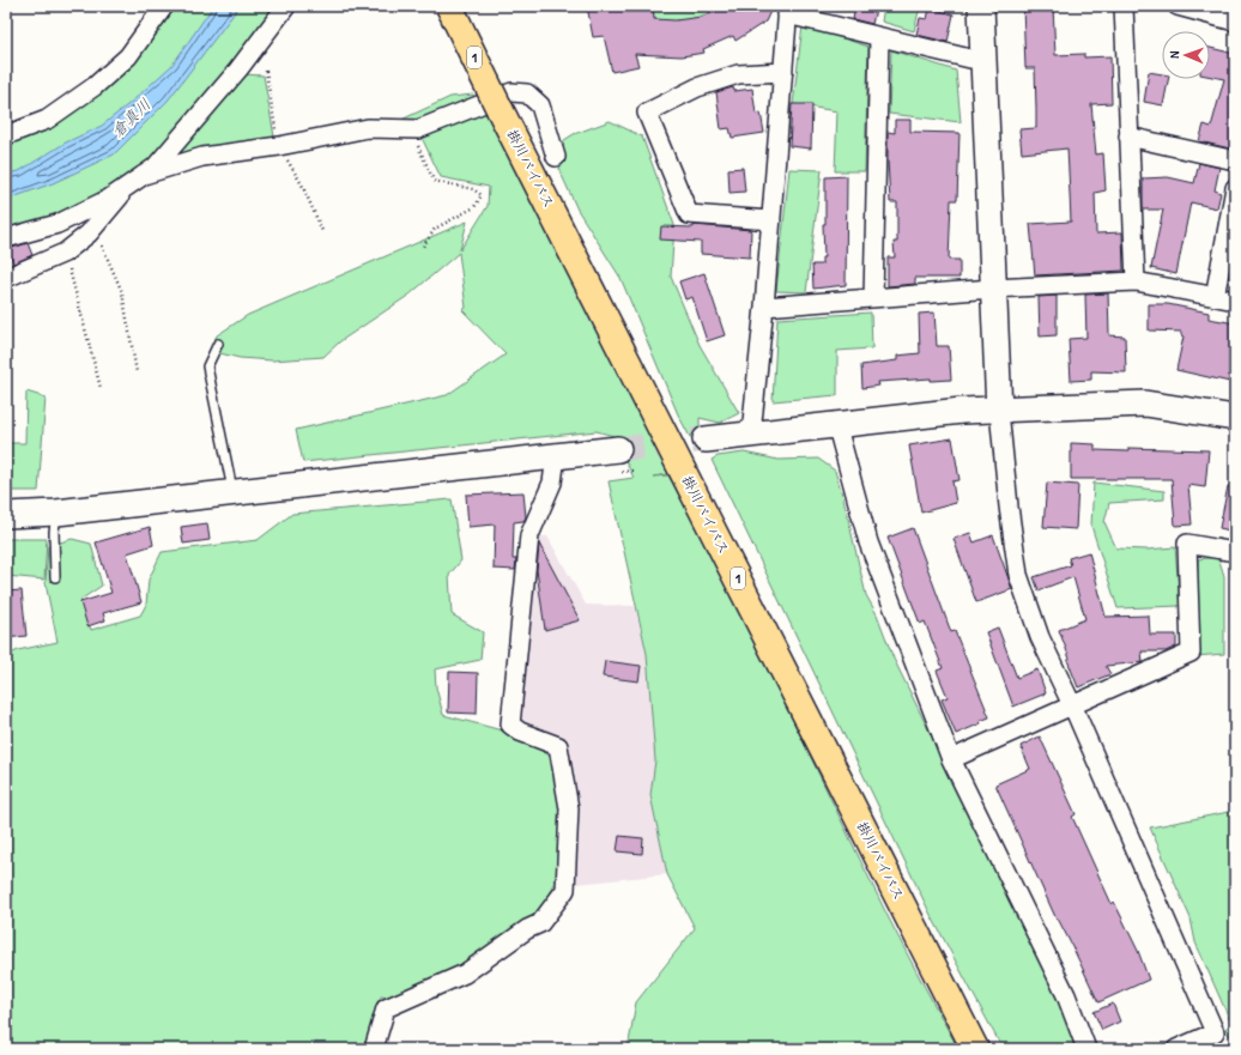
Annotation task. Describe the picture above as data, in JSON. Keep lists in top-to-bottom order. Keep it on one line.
{"streets":{"highway":["1","掛川バイパス"]},"water":["倉真川"],"north":"left"}
